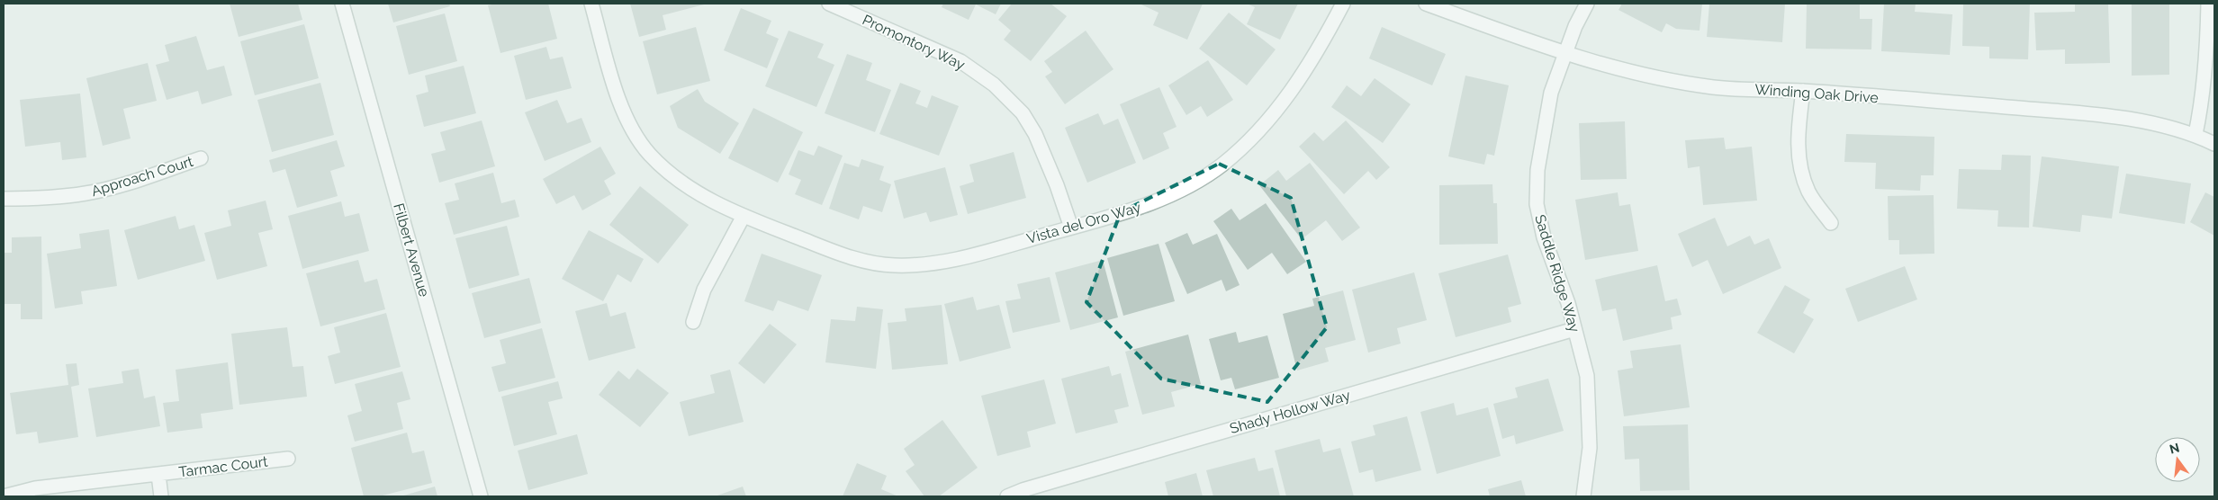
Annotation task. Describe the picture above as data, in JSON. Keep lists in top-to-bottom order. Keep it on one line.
{"streets":{"street":["Promontory Way","Winding Oak Drive","Approach Court","Vista del Oro Way","Filbert Avenue","Saddle Ridge Way","Shady Hollow Way","Tarmac Court"]},"crossings":[["Promontory Way","Vista del Oro Way"],["Winding Oak Drive","Saddle Ridge Way"],["Saddle Ridge Way","Shady Hollow Way"]],"north":"top"}
